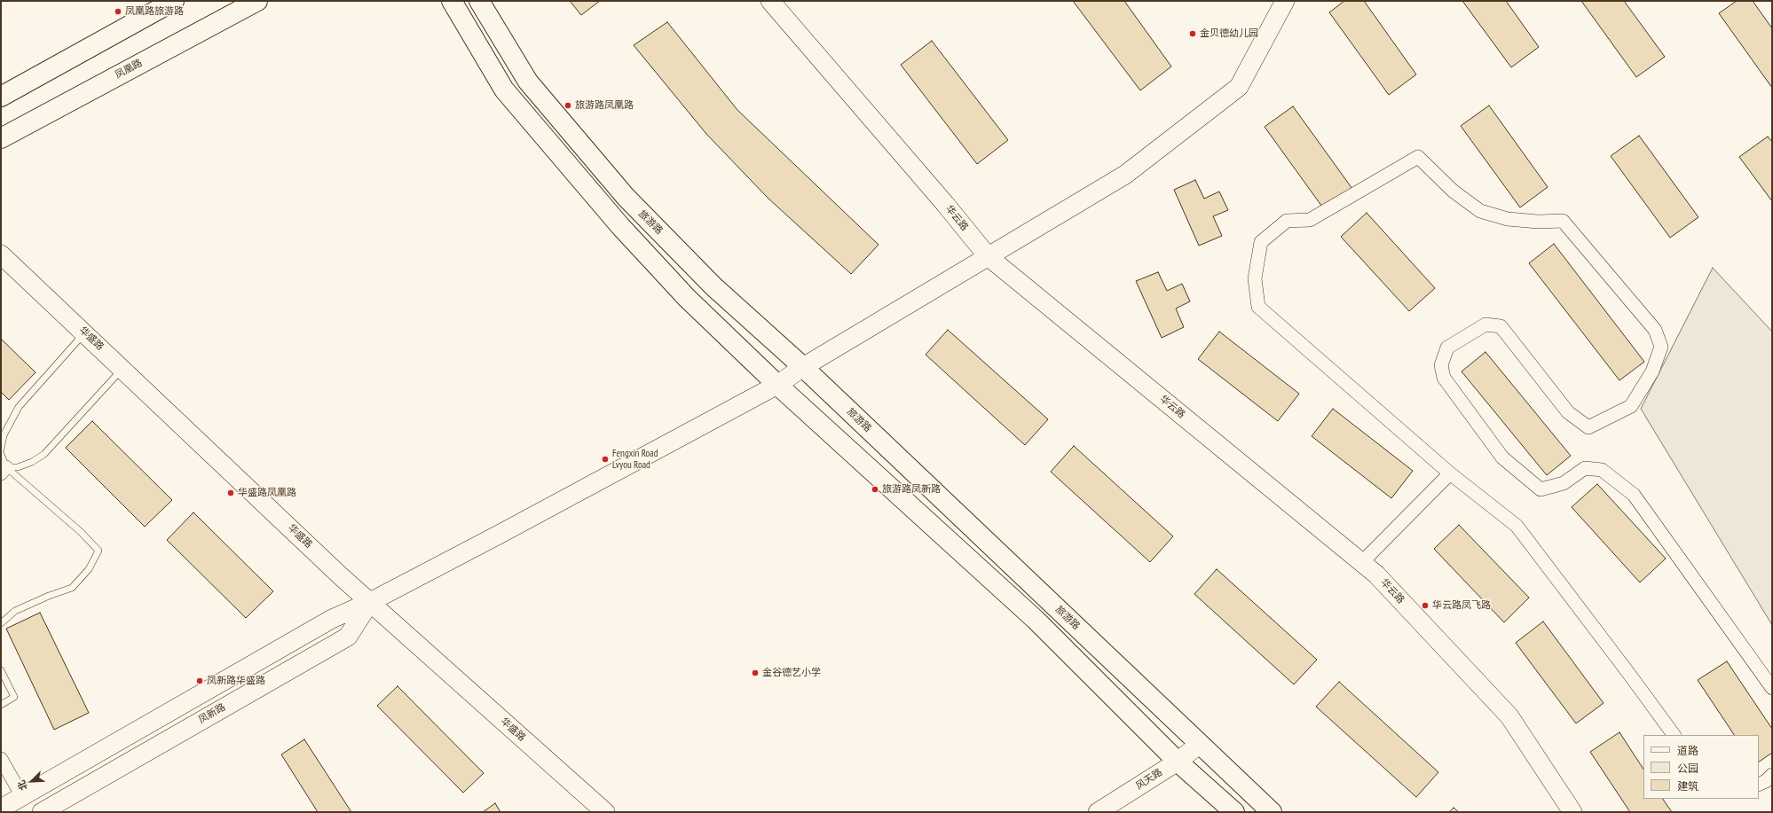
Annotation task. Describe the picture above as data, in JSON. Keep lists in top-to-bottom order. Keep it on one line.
{"streets":{"main road":["凤凰路","旅游路"],"street":["华云路","华盛路","凤新路","风天路"]},"crossings":[["旅游路","风天路"],["华盛路","凤新路"]],"places":["凤凰路旅游路","金贝德幼儿园","旅游路凤凰路","Fengxin Road Lvyou Road","旅游路凤新路","华盛路凤凰路","华云路凤飞路","金谷德艺小学","凤新路华盛路"],"legend":["道路","公园","建筑"],"north":"bottom left"}
